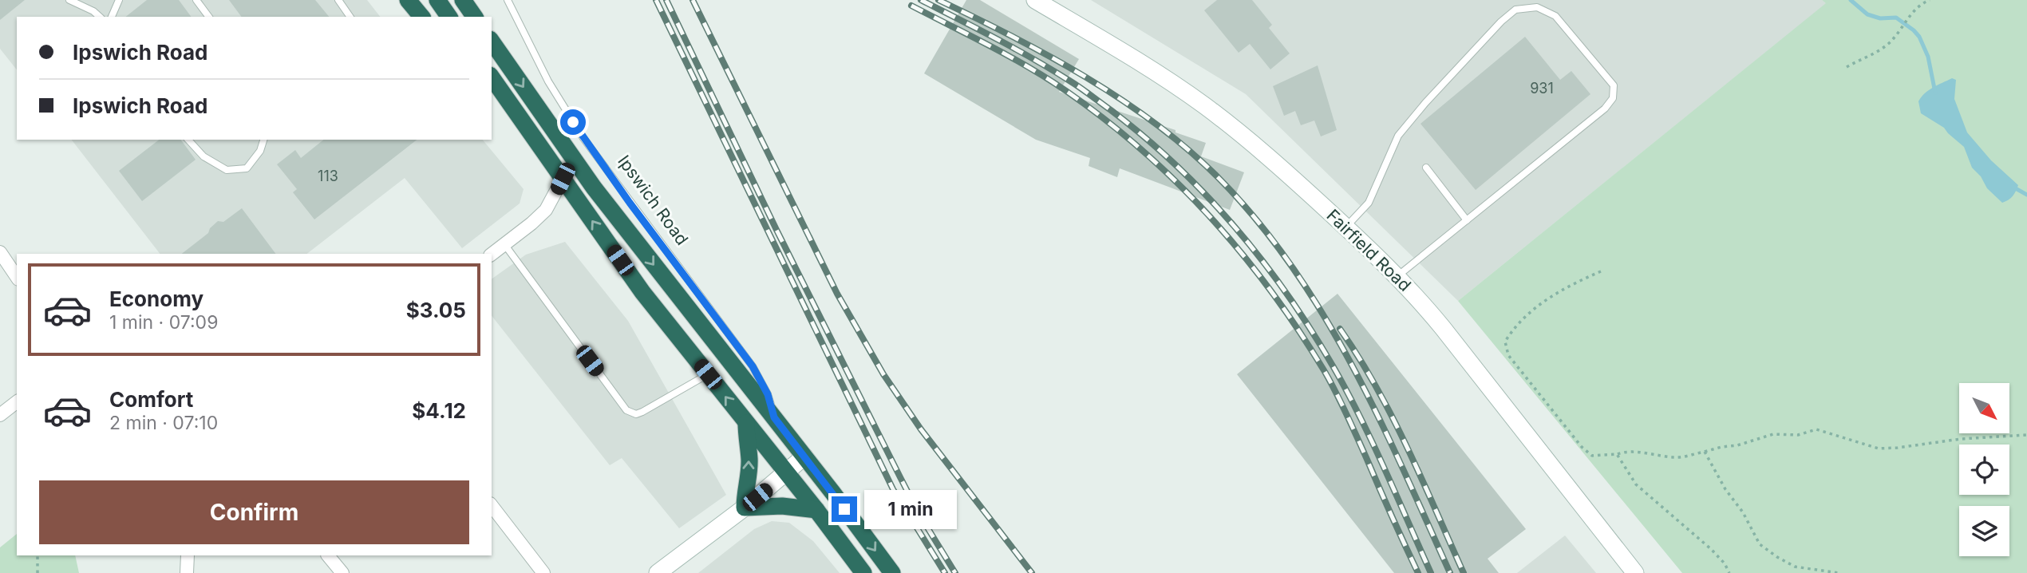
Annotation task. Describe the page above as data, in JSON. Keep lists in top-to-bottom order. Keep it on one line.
{"streets":{"highway":["Ipswich Road"],"main road":["Fairfield Road"]},"house_numbers":["931","113"],"north":"bottom right","page":{"banner":["Ipswich Road","Ipswich Road"],"list":[{"name":"Economy","note":"1 min · 07:09","value":"$3.05"},{"name":"Comfort","note":"2 min · 07:10","value":"$4.12"}],"buttons":"Confirm","bubble":"1 min"}}
